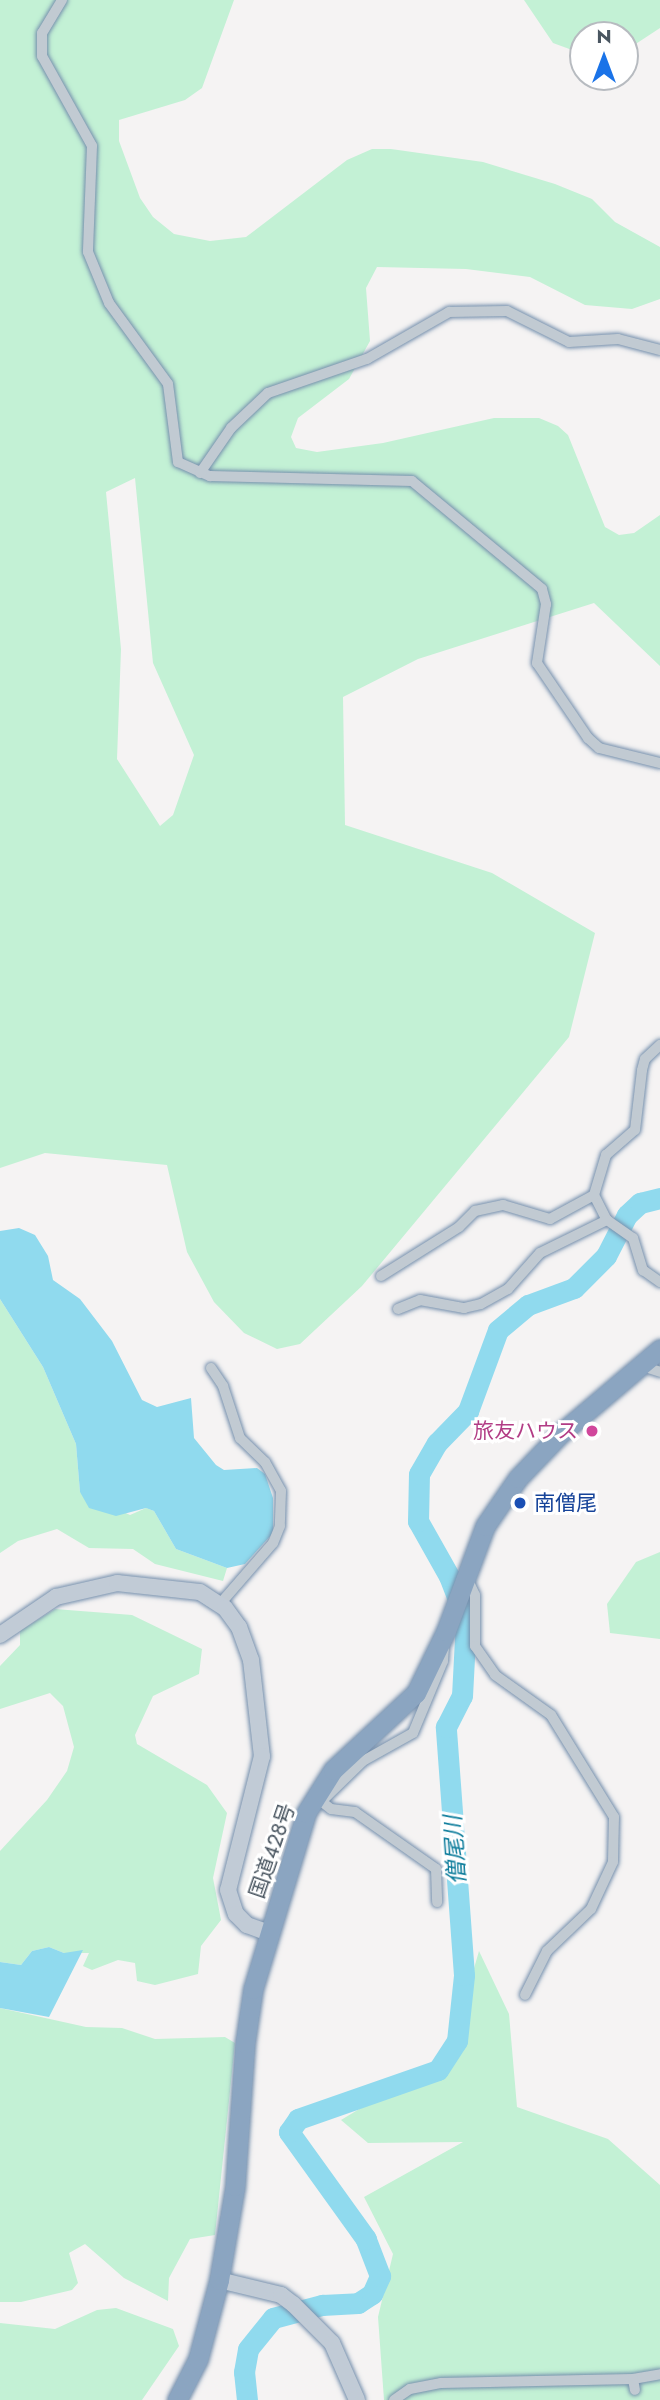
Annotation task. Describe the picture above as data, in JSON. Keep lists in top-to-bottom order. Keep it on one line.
{"streets":{"highway":["国道428号"]},"water":["僧尾川"],"places":["旅友ハウス","南僧尾"],"north":"top"}
